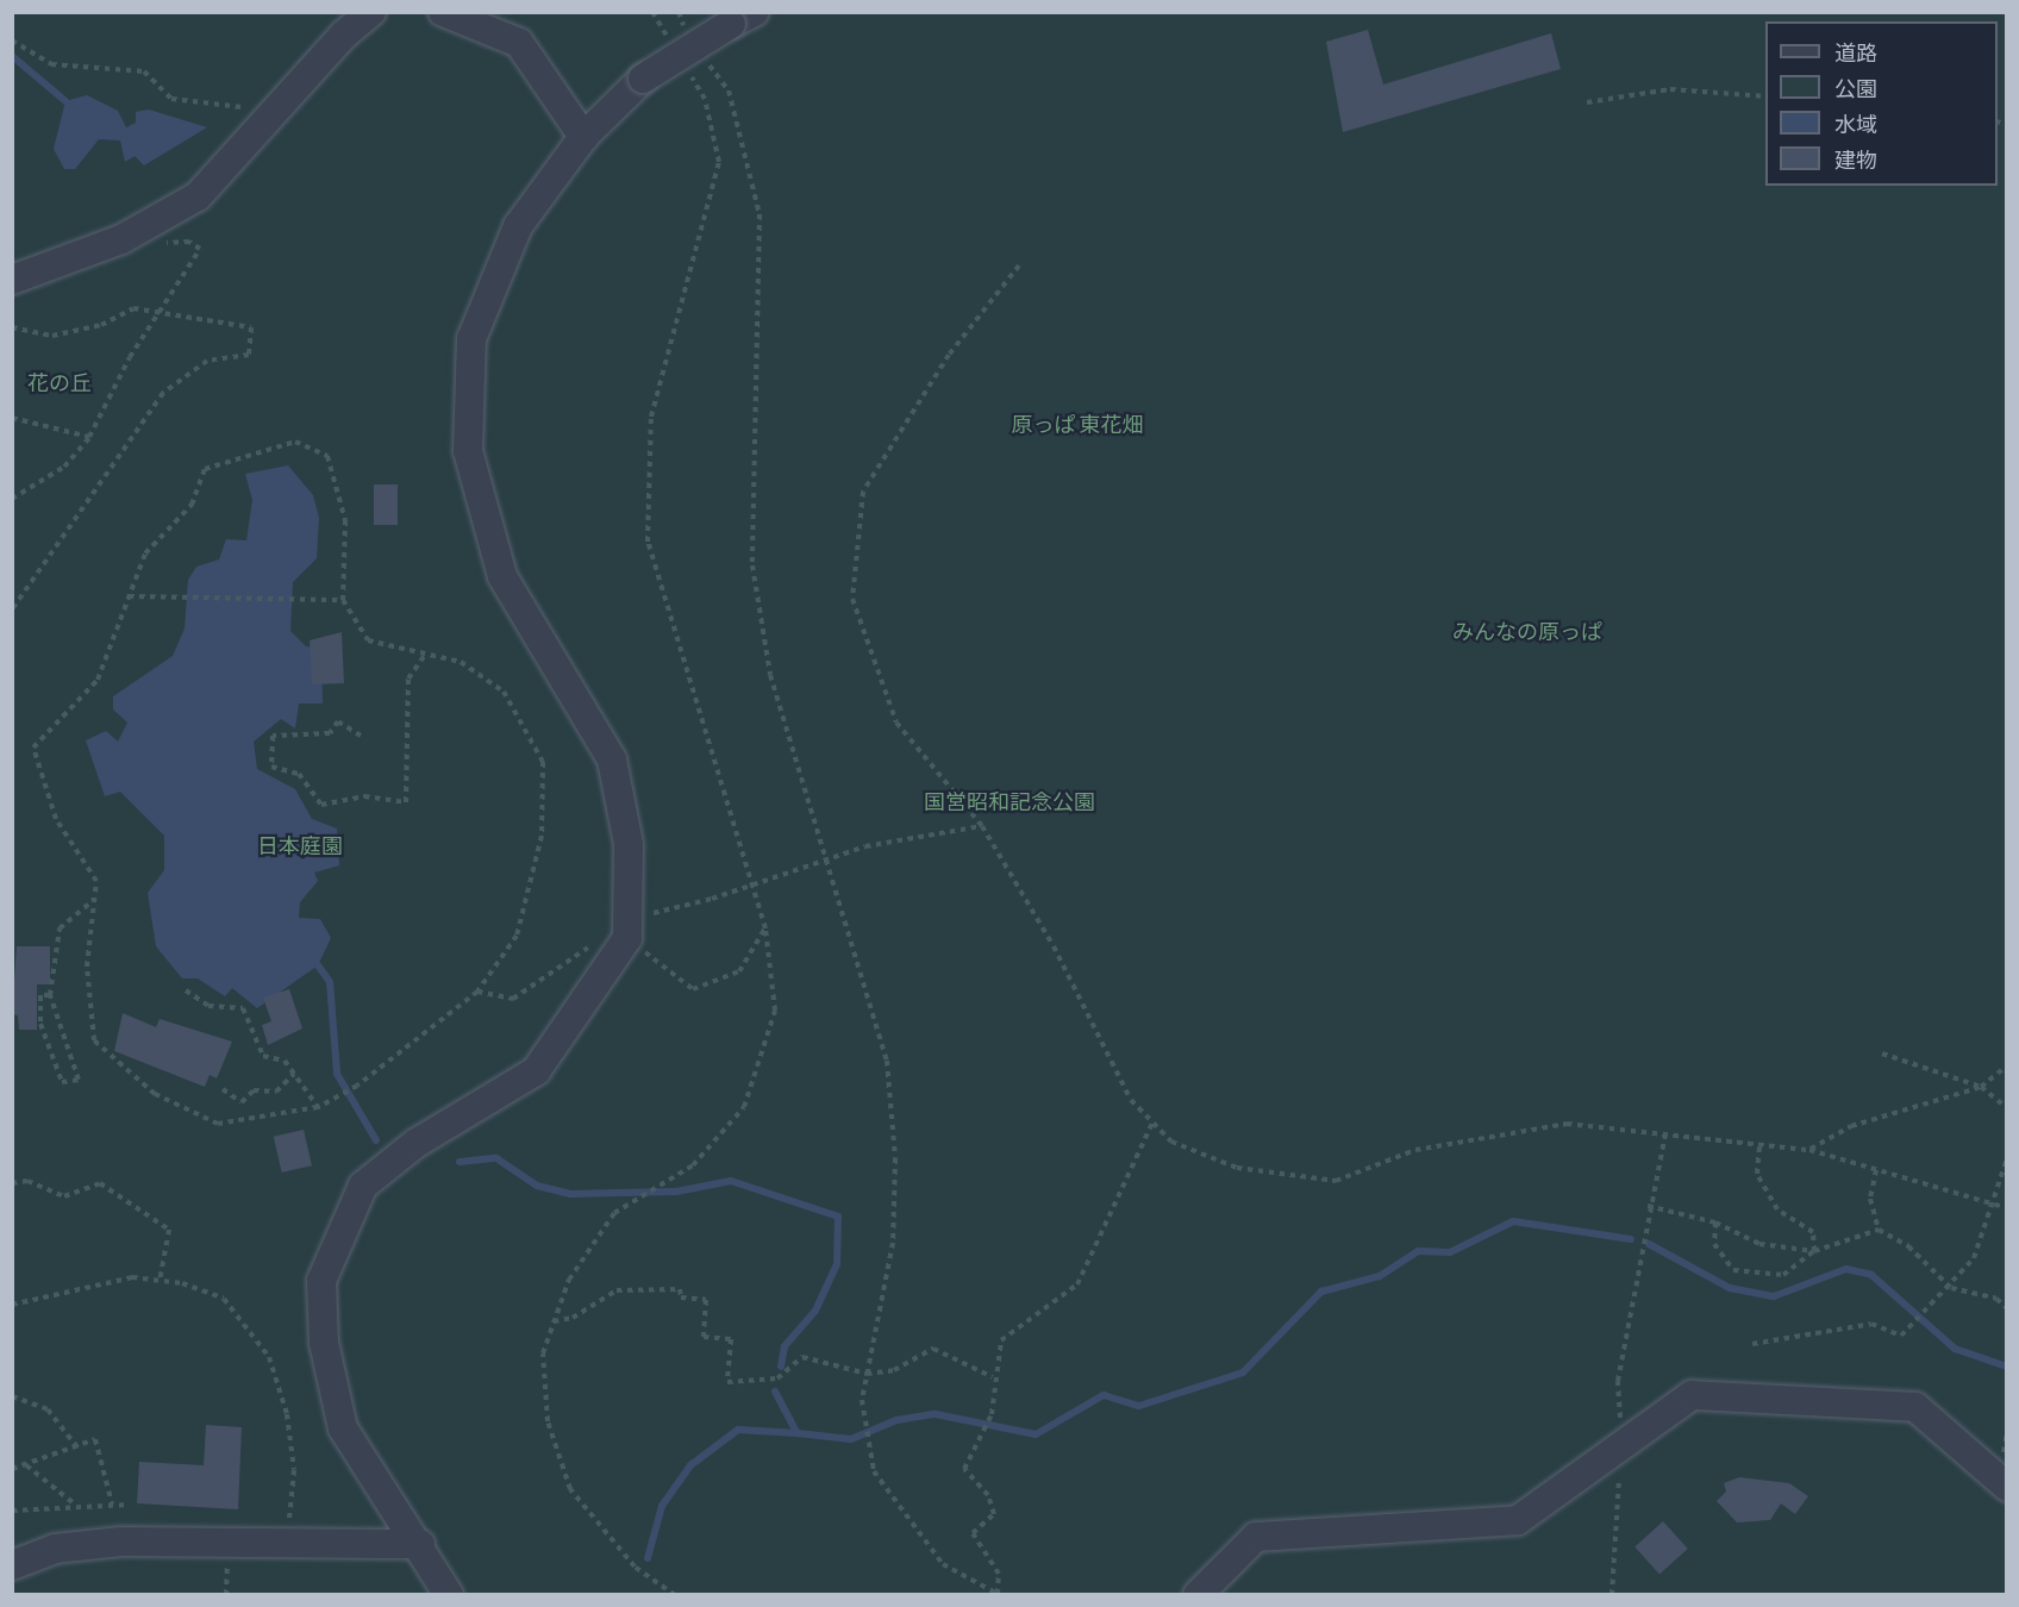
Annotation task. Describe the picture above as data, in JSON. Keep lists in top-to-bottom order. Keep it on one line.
{"parks":["花の丘","原っぱ 東花畑","みんなの原っぱ","国営昭和記念公園","日本庭園"],"legend":["道路","公園","水域","建物"]}
